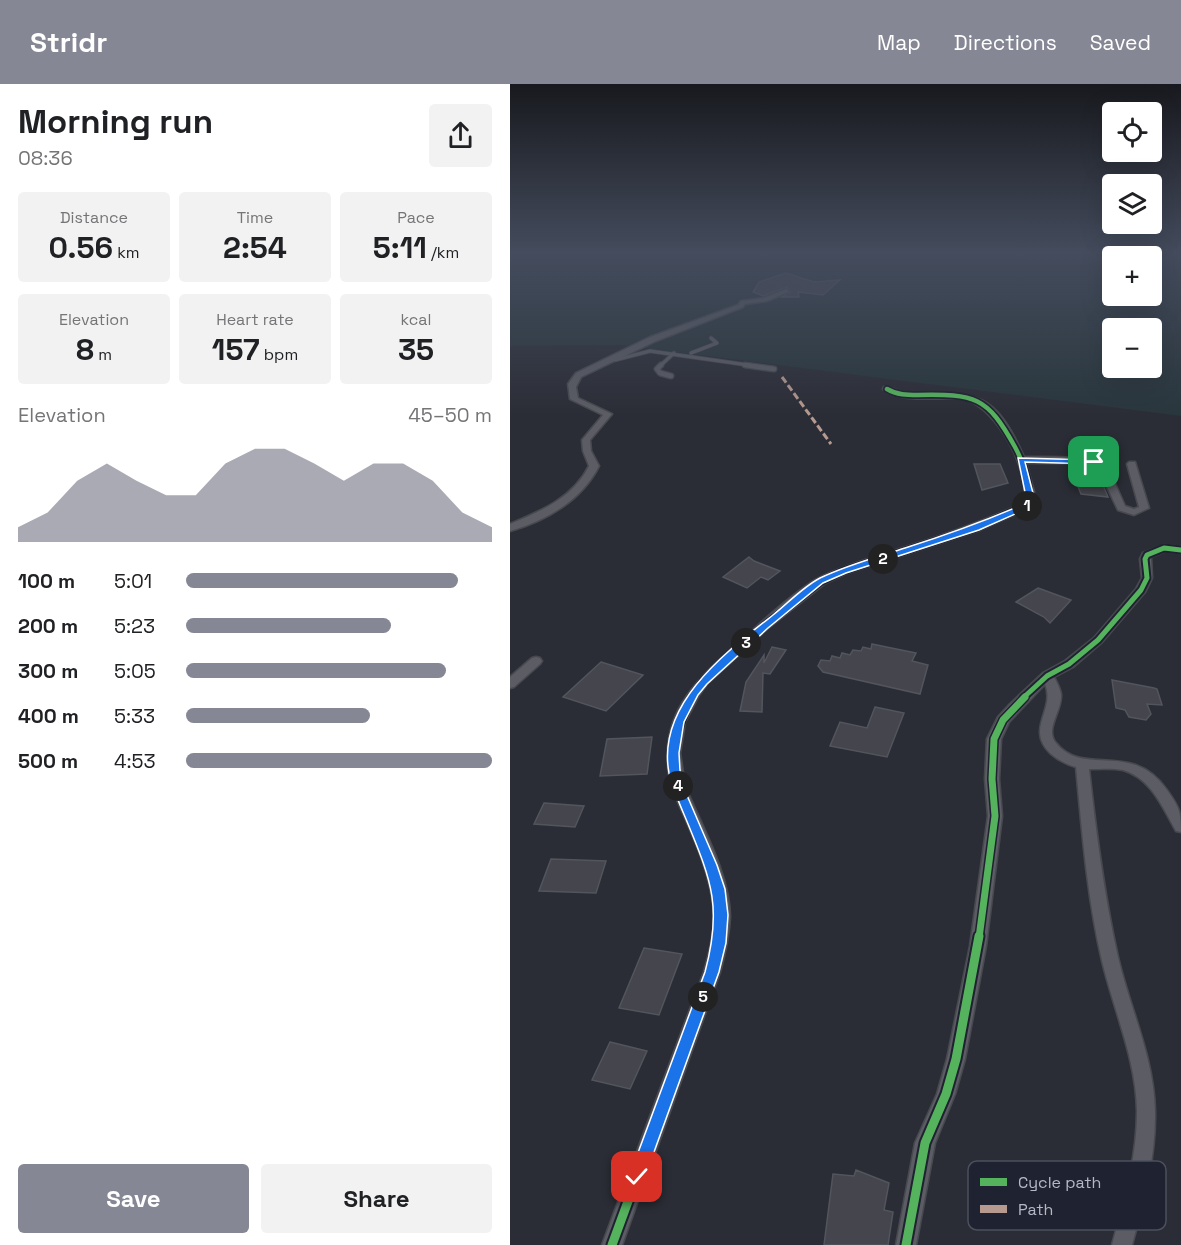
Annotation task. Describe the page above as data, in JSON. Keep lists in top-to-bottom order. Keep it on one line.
{"legend":["Cycle path","Path"],"page":{"header":"Stridr","nav":["Map","Directions","Saved"],"heading":["Morning run","08:36"],"map_buttons":["+","−"],"stats":[["Distance","0.56 km"],["Time","2:54"],["Pace","5:11 /km"],["Elevation","8 m"],["Heart rate","157 bpm"],["kcal","35"]],"chart":["Elevation","45–50 m"],"pins":["1","2","3","4","5"],"list":[{"name":"100 m","note":"5:01"},{"name":"200 m","note":"5:23"},{"name":"300 m","note":"5:05"},{"name":"400 m","note":"5:33"},{"name":"500 m","note":"4:53"}],"buttons":["Save","Share"]}}
